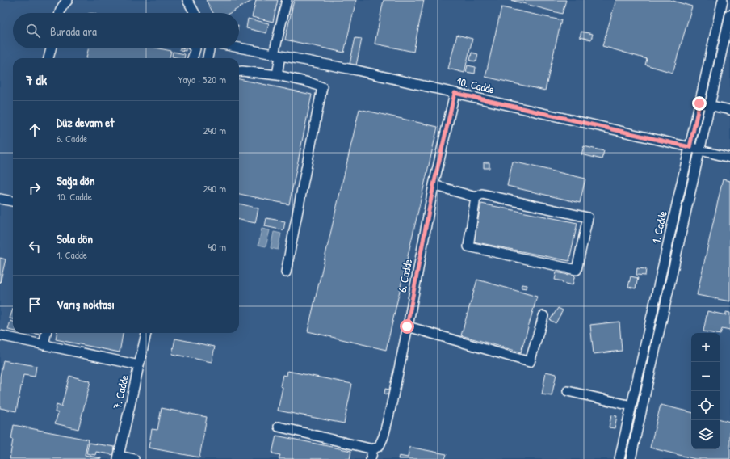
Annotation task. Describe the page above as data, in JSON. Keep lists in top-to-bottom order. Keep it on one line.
{"streets":{"street":["10. Cadde","1. Cadde","6. Cadde","7. Cadde"]},"crossings":[["10. Cadde","1. Cadde"],["10. Cadde","6. Cadde"]],"page":{"search":"Burada ara","heading":["7 dk","Yaya · 520 m"],"list":[["Düz devam et","6. Cadde","240 m"],["Sağa dön","10. Cadde","240 m"],["Sola dön","1. Cadde","40 m"],"Varış noktası"],"map_buttons":["+","−"]}}
